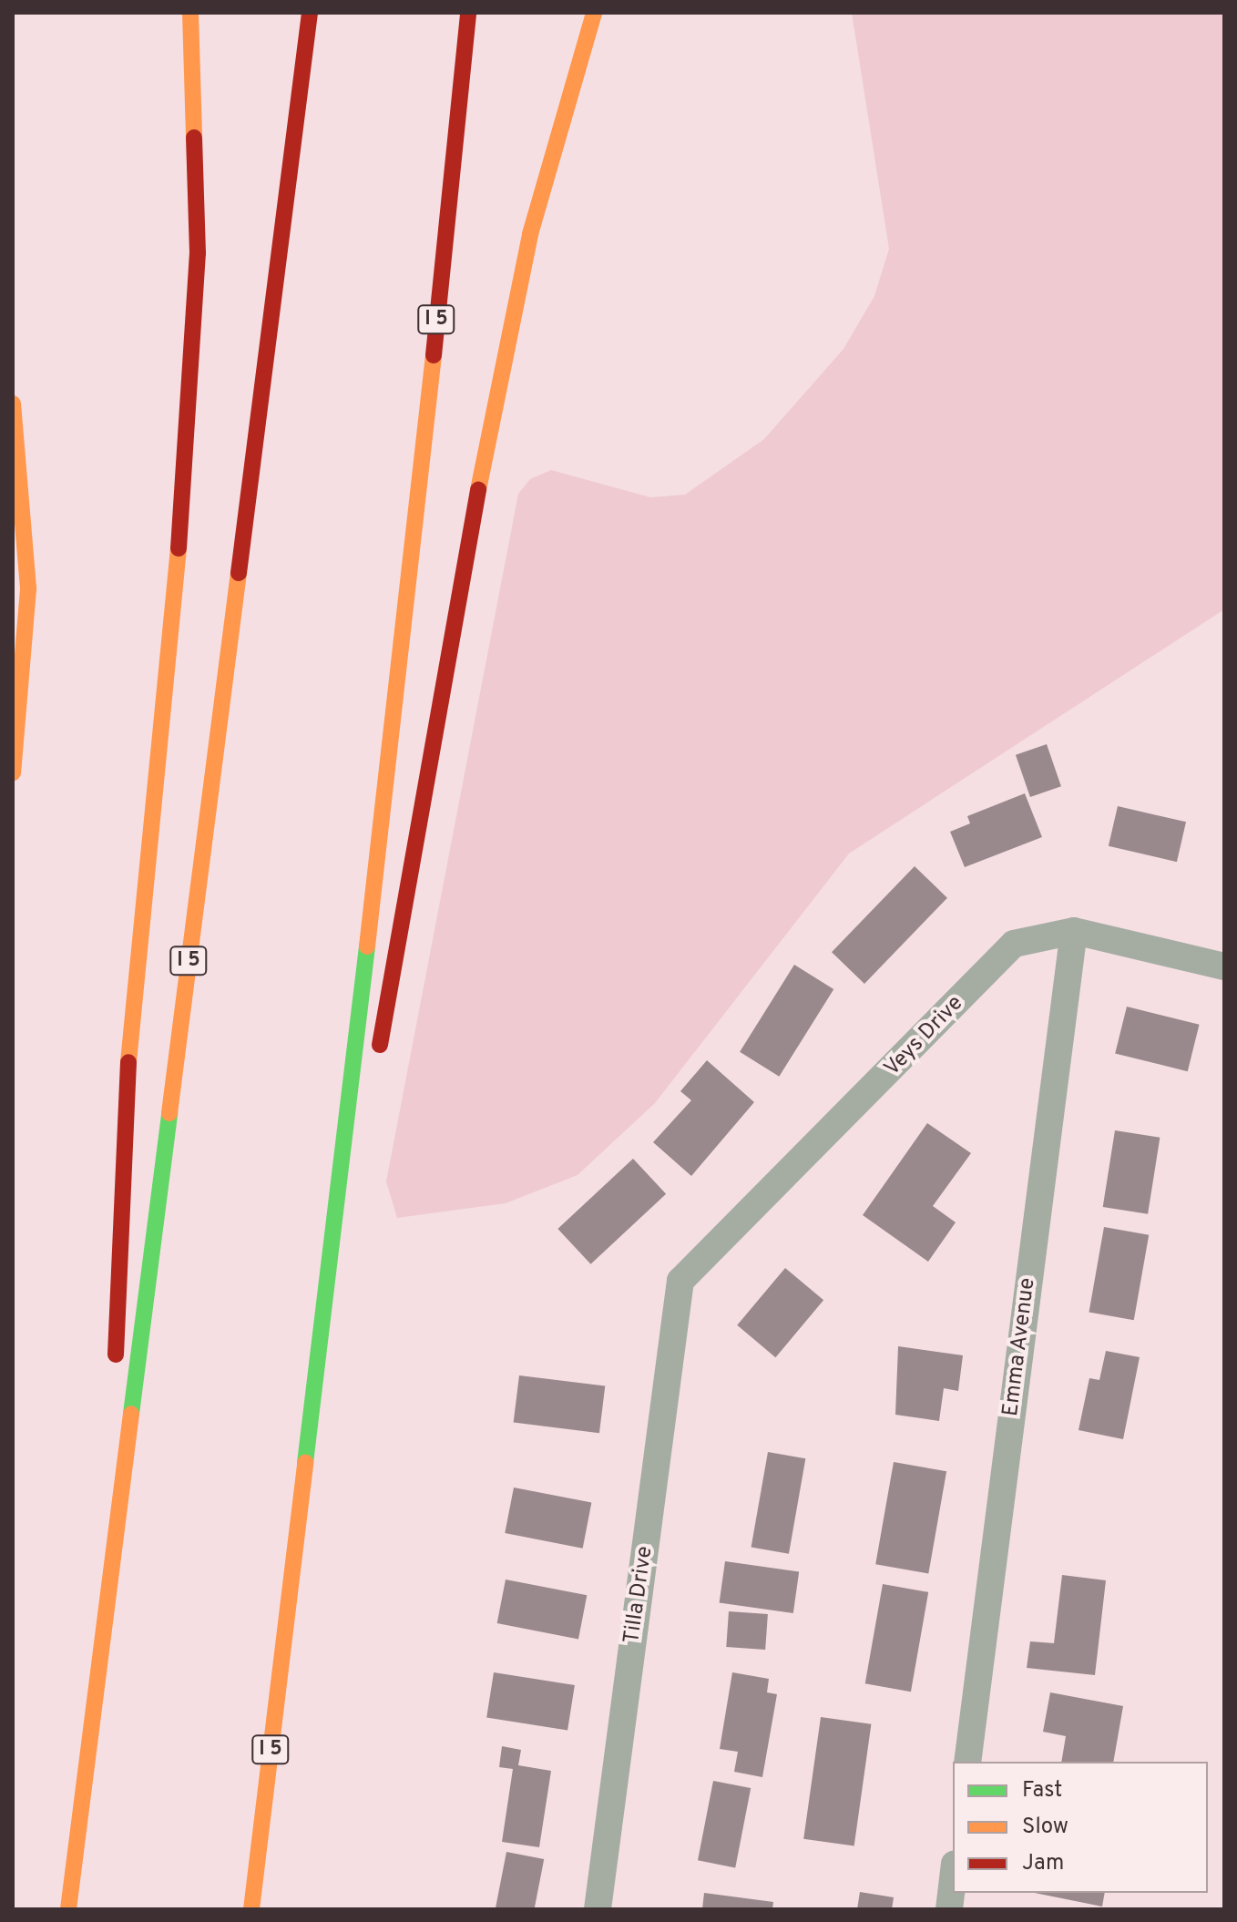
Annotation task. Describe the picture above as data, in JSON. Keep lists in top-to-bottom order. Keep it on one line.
{"streets":{"main road":["I 5"],"street":["Veys Drive","Emma Avenue","Tilla Drive"]},"crossings":[["Veys Drive","Emma Avenue"],["Veys Drive","Tilla Drive"]],"legend":["Fast","Slow","Jam"]}
